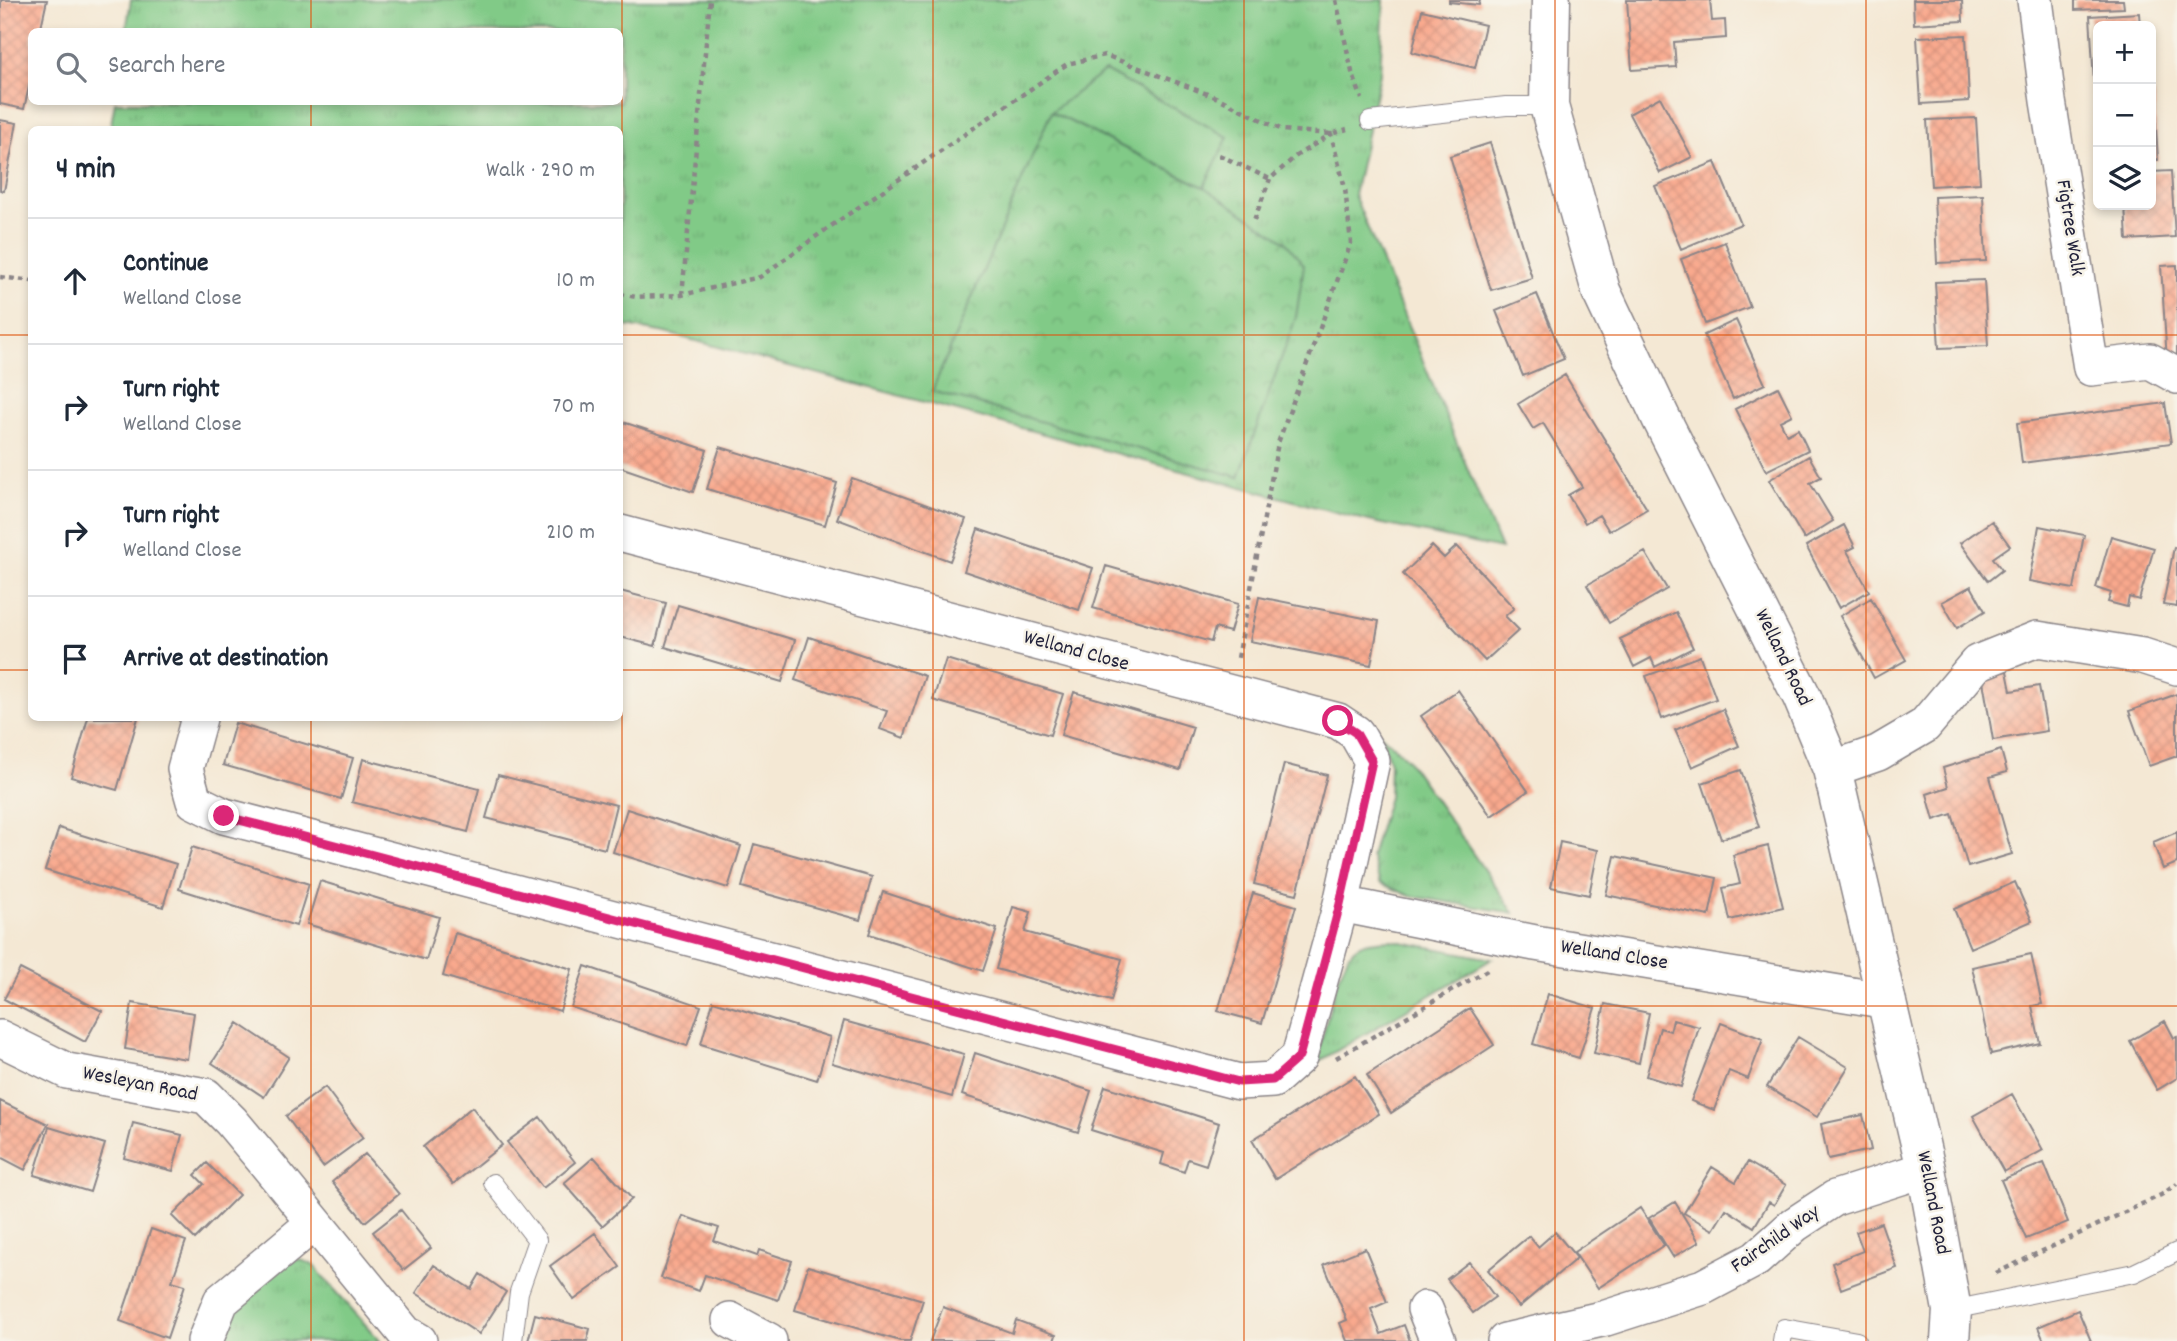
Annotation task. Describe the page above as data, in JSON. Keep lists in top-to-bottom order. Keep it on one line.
{"streets":{"street":["Figtree Walk","Welland Close","Welland Road","Wesleyan Road","Fairchild Way"]},"crossings":[["Welland Close","Welland Road"],["Welland Road","Fairchild Way"]],"page":{"map_buttons":["+","−"],"search":"Search here","heading":["4 min","Walk · 290 m"],"list":[["Continue","Welland Close","10 m"],["Turn right","Welland Close","70 m"],["Turn right","Welland Close","210 m"],"Arrive at destination"]}}
